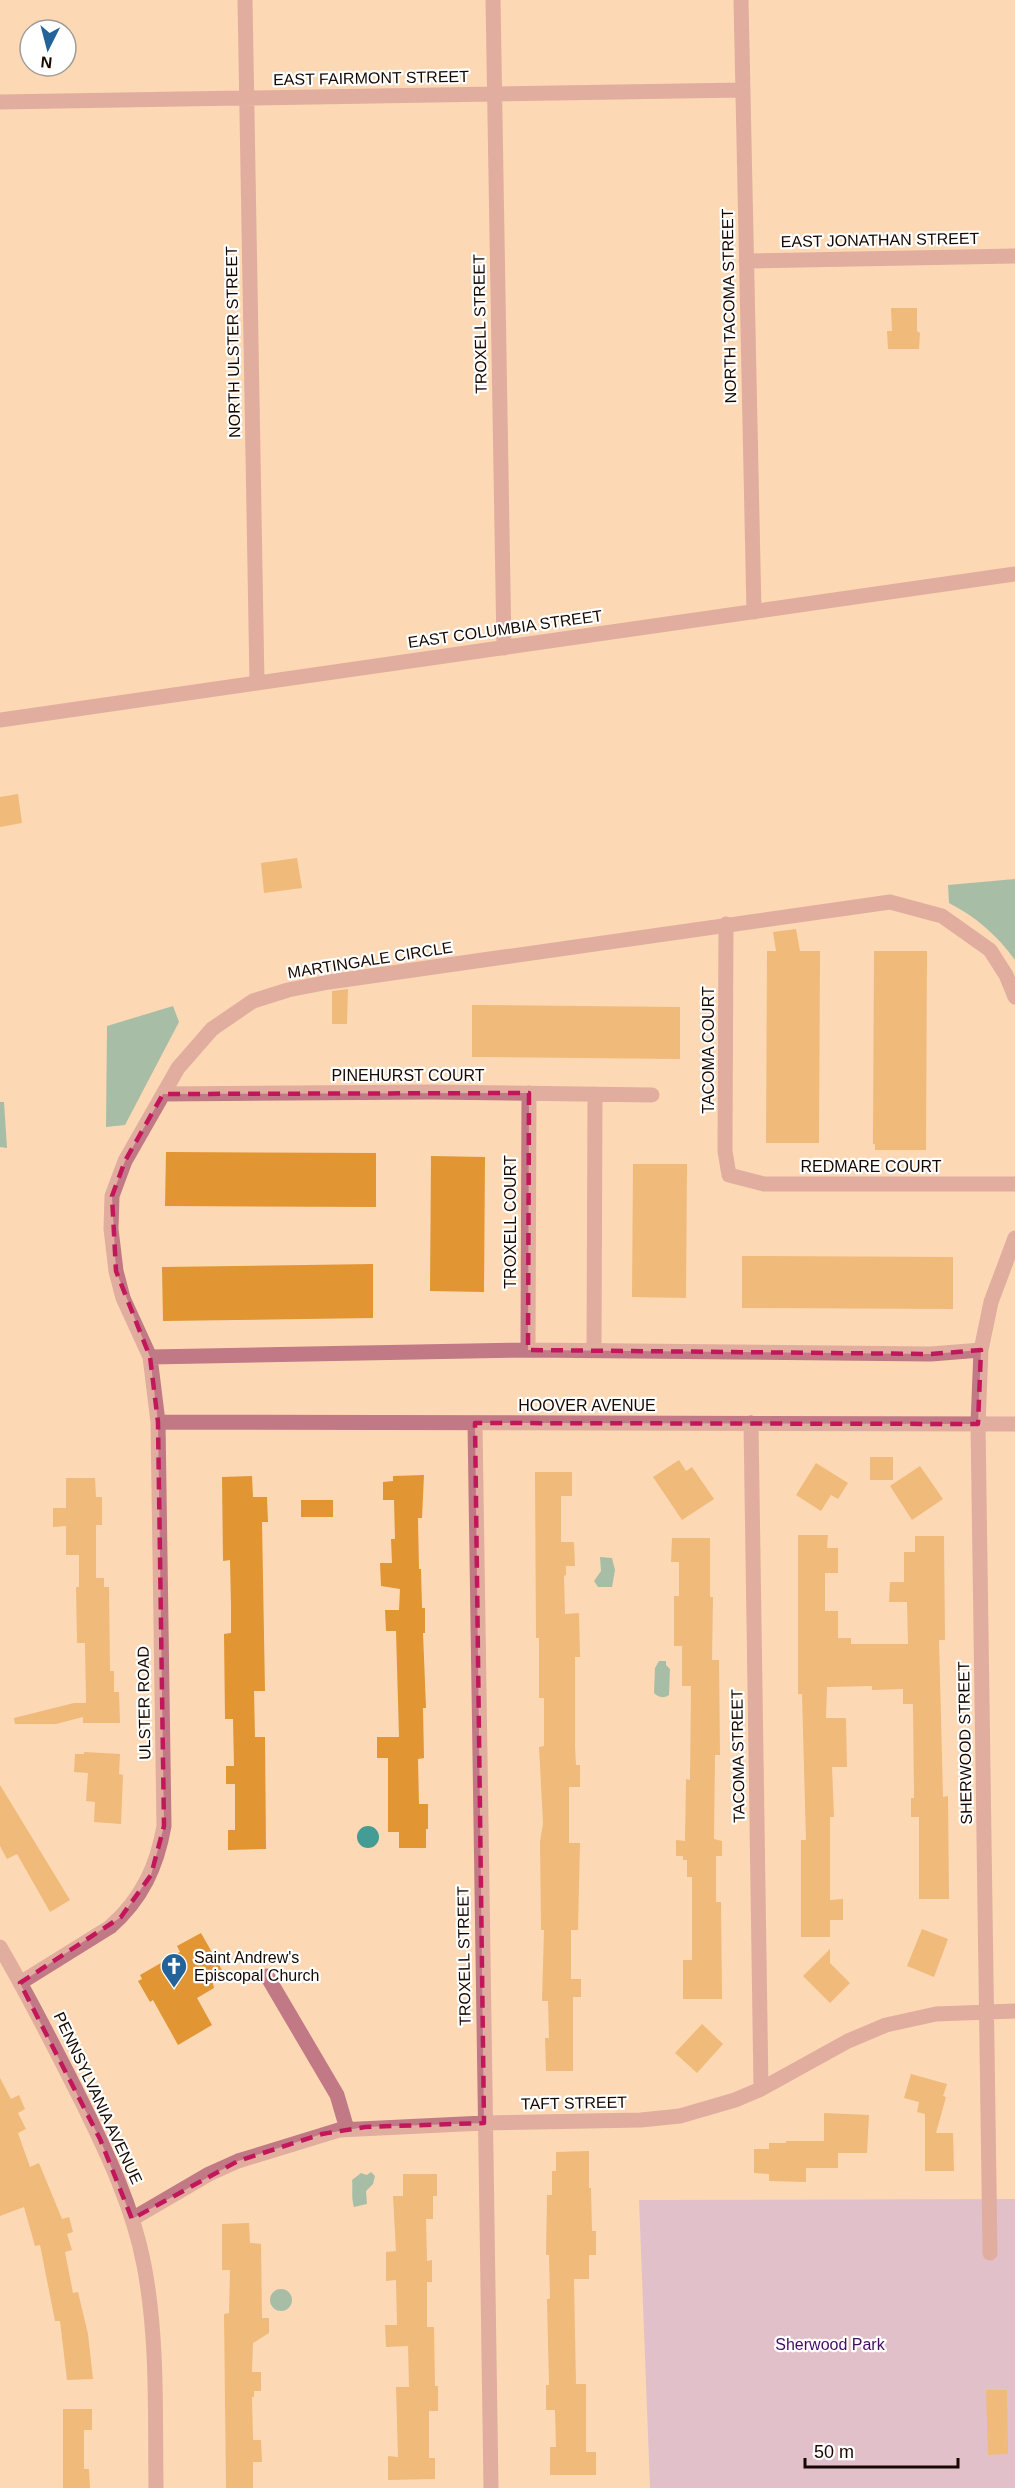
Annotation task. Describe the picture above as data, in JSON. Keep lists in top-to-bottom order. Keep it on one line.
{"streets":{"street":["EAST FAIRMONT STREET","EAST JONATHAN STREET","NORTH TACOMA STREET","TROXELL STREET","NORTH ULSTER STREET","EAST COLUMBIA STREET","MARTINGALE CIRCLE","TACOMA COURT","PINEHURST COURT","REDMARE COURT","TROXELL COURT","HOOVER AVENUE","ULSTER ROAD","SHERWOOD STREET","TACOMA STREET","PENNSYLVANIA AVENUE","TAFT STREET"]},"crossings":[["EAST FAIRMONT STREET","NORTH TACOMA STREET"],["EAST FAIRMONT STREET","TROXELL STREET"],["EAST FAIRMONT STREET","NORTH ULSTER STREET"],["EAST JONATHAN STREET","NORTH TACOMA STREET"],["NORTH TACOMA STREET","EAST COLUMBIA STREET"],["TROXELL STREET","EAST COLUMBIA STREET"],["TROXELL STREET","HOOVER AVENUE"],["TROXELL STREET","TAFT STREET"],["NORTH ULSTER STREET","EAST COLUMBIA STREET"],["MARTINGALE CIRCLE","TACOMA COURT"],["MARTINGALE CIRCLE","PINEHURST COURT"],["MARTINGALE CIRCLE","ULSTER ROAD"],["TACOMA COURT","REDMARE COURT"],["PINEHURST COURT","TROXELL COURT"],["HOOVER AVENUE","ULSTER ROAD"],["HOOVER AVENUE","SHERWOOD STREET"],["HOOVER AVENUE","TACOMA STREET"],["ULSTER ROAD","PENNSYLVANIA AVENUE"],["SHERWOOD STREET","TAFT STREET"],["TACOMA STREET","TAFT STREET"],["PENNSYLVANIA AVENUE","TAFT STREET"]],"parks":["Sherwood Park"],"places":{"church":["Saint Andrew's Episcopal Church"]},"scale_bar":"50 m","north":"bottom"}
